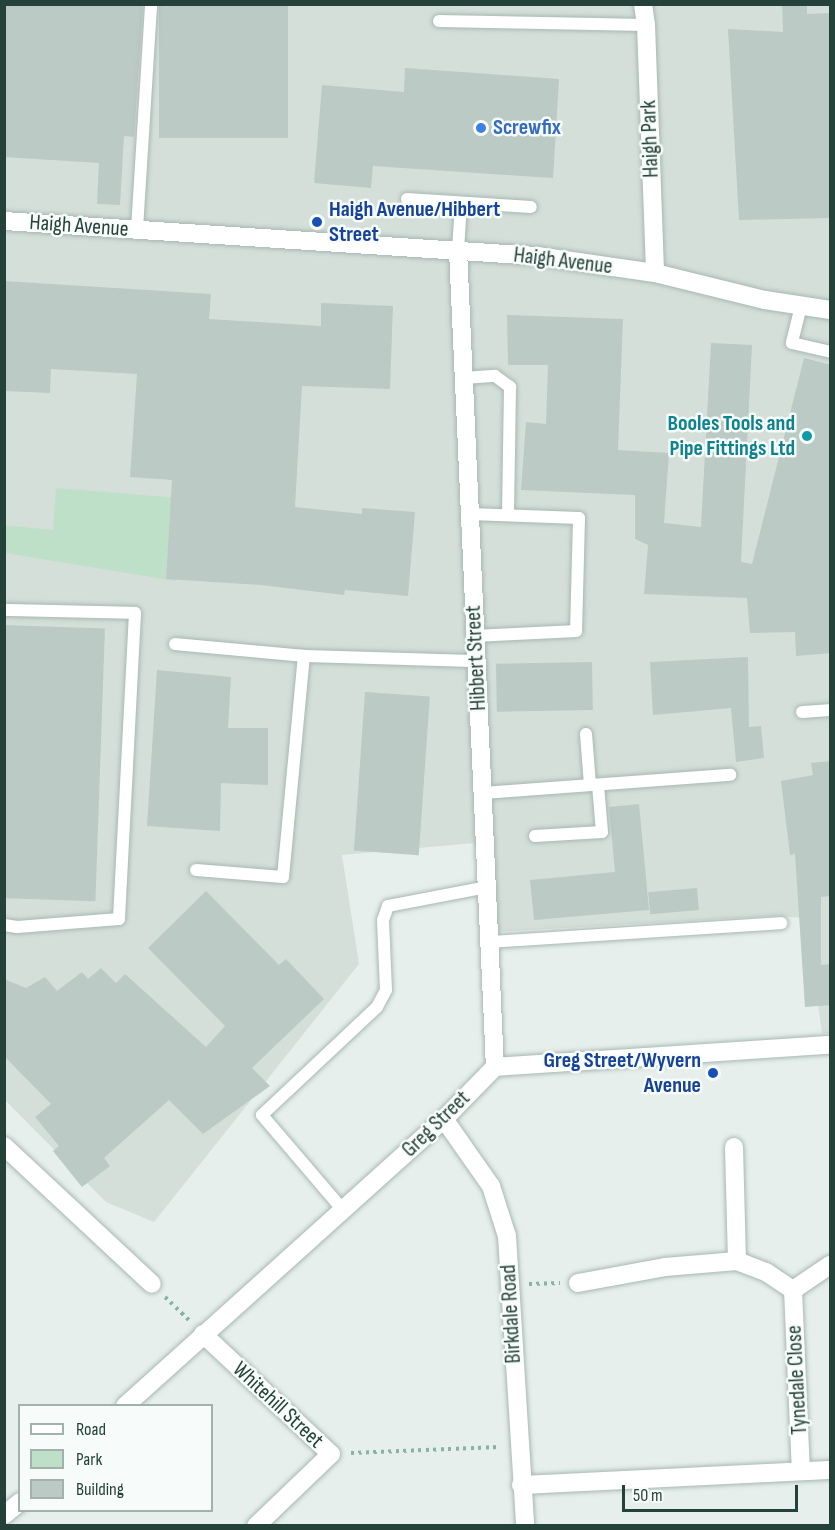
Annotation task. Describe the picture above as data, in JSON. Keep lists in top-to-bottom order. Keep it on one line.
{"streets":{"street":["Haigh Park","Haigh Avenue","Hibbert Street","Greg Street","Birkdale Road","Tynedale Close","Whitehill Street"]},"crossings":[["Haigh Park","Haigh Avenue"],["Haigh Avenue","Hibbert Street"],["Hibbert Street","Greg Street"],["Greg Street","Birkdale Road"],["Greg Street","Whitehill Street"]],"places":["Screwfix","Haigh Avenue/Hibbert Street","Booles Tools and Pipe Fittings Ltd","Greg Street/Wyvern Avenue"],"legend":["Road","Park","Building"],"scale_bar":"50 m"}
